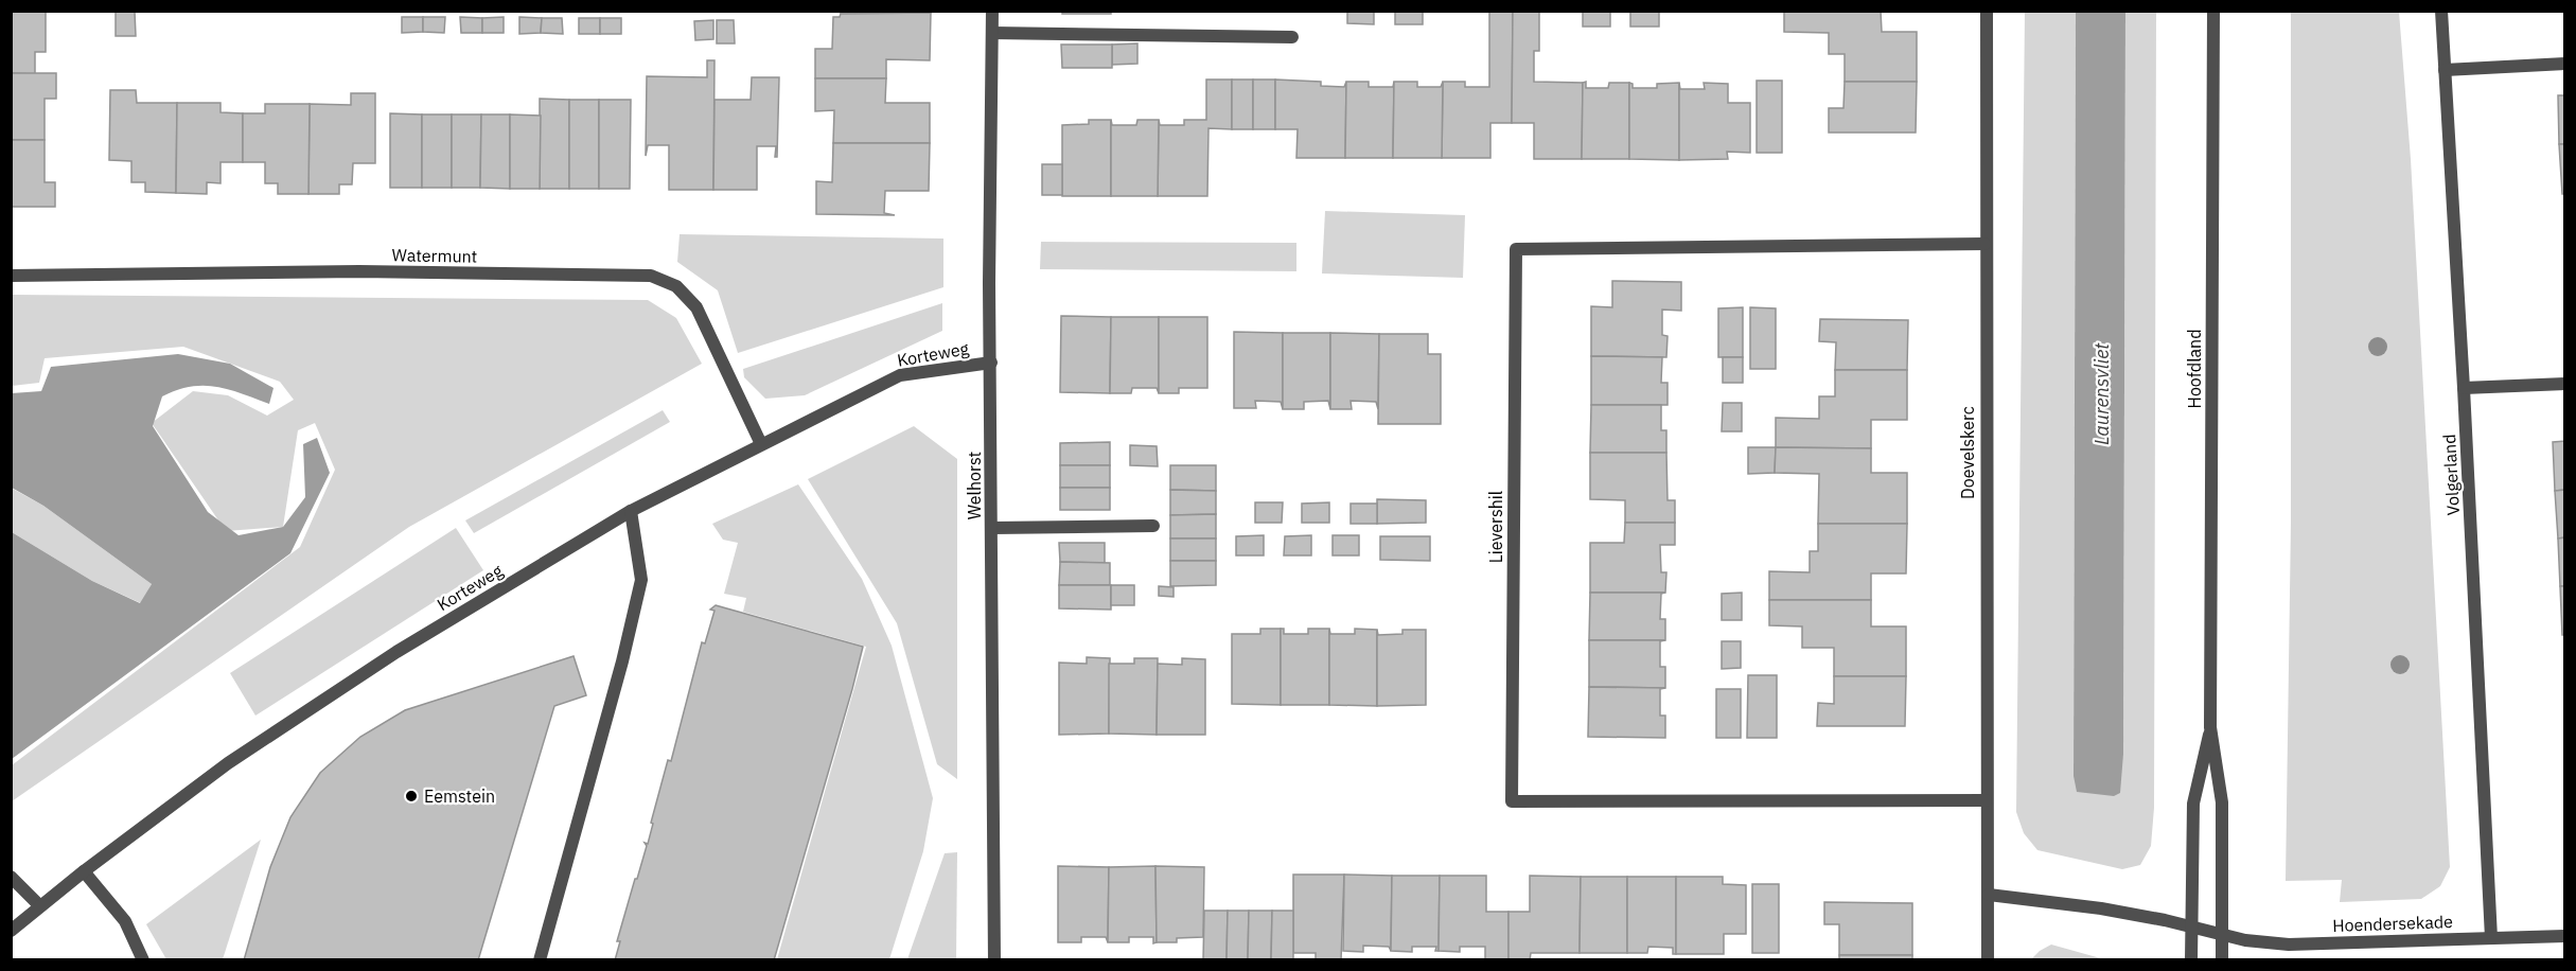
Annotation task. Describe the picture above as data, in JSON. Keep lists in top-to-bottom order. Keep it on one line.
{"streets":{"street":["Watermunt","Korteweg","Hoofdland","Doevelskerc","Volgerland","Welhorst","Lievershil","Hoendersekade"]},"crossings":[["Watermunt","Korteweg"],["Korteweg","Welhorst"],["Hoofdland","Hoendersekade"],["Doevelskerc","Lievershil"],["Volgerland","Hoendersekade"]],"water":["Laurensvliet"],"places":["Eemstein"]}
